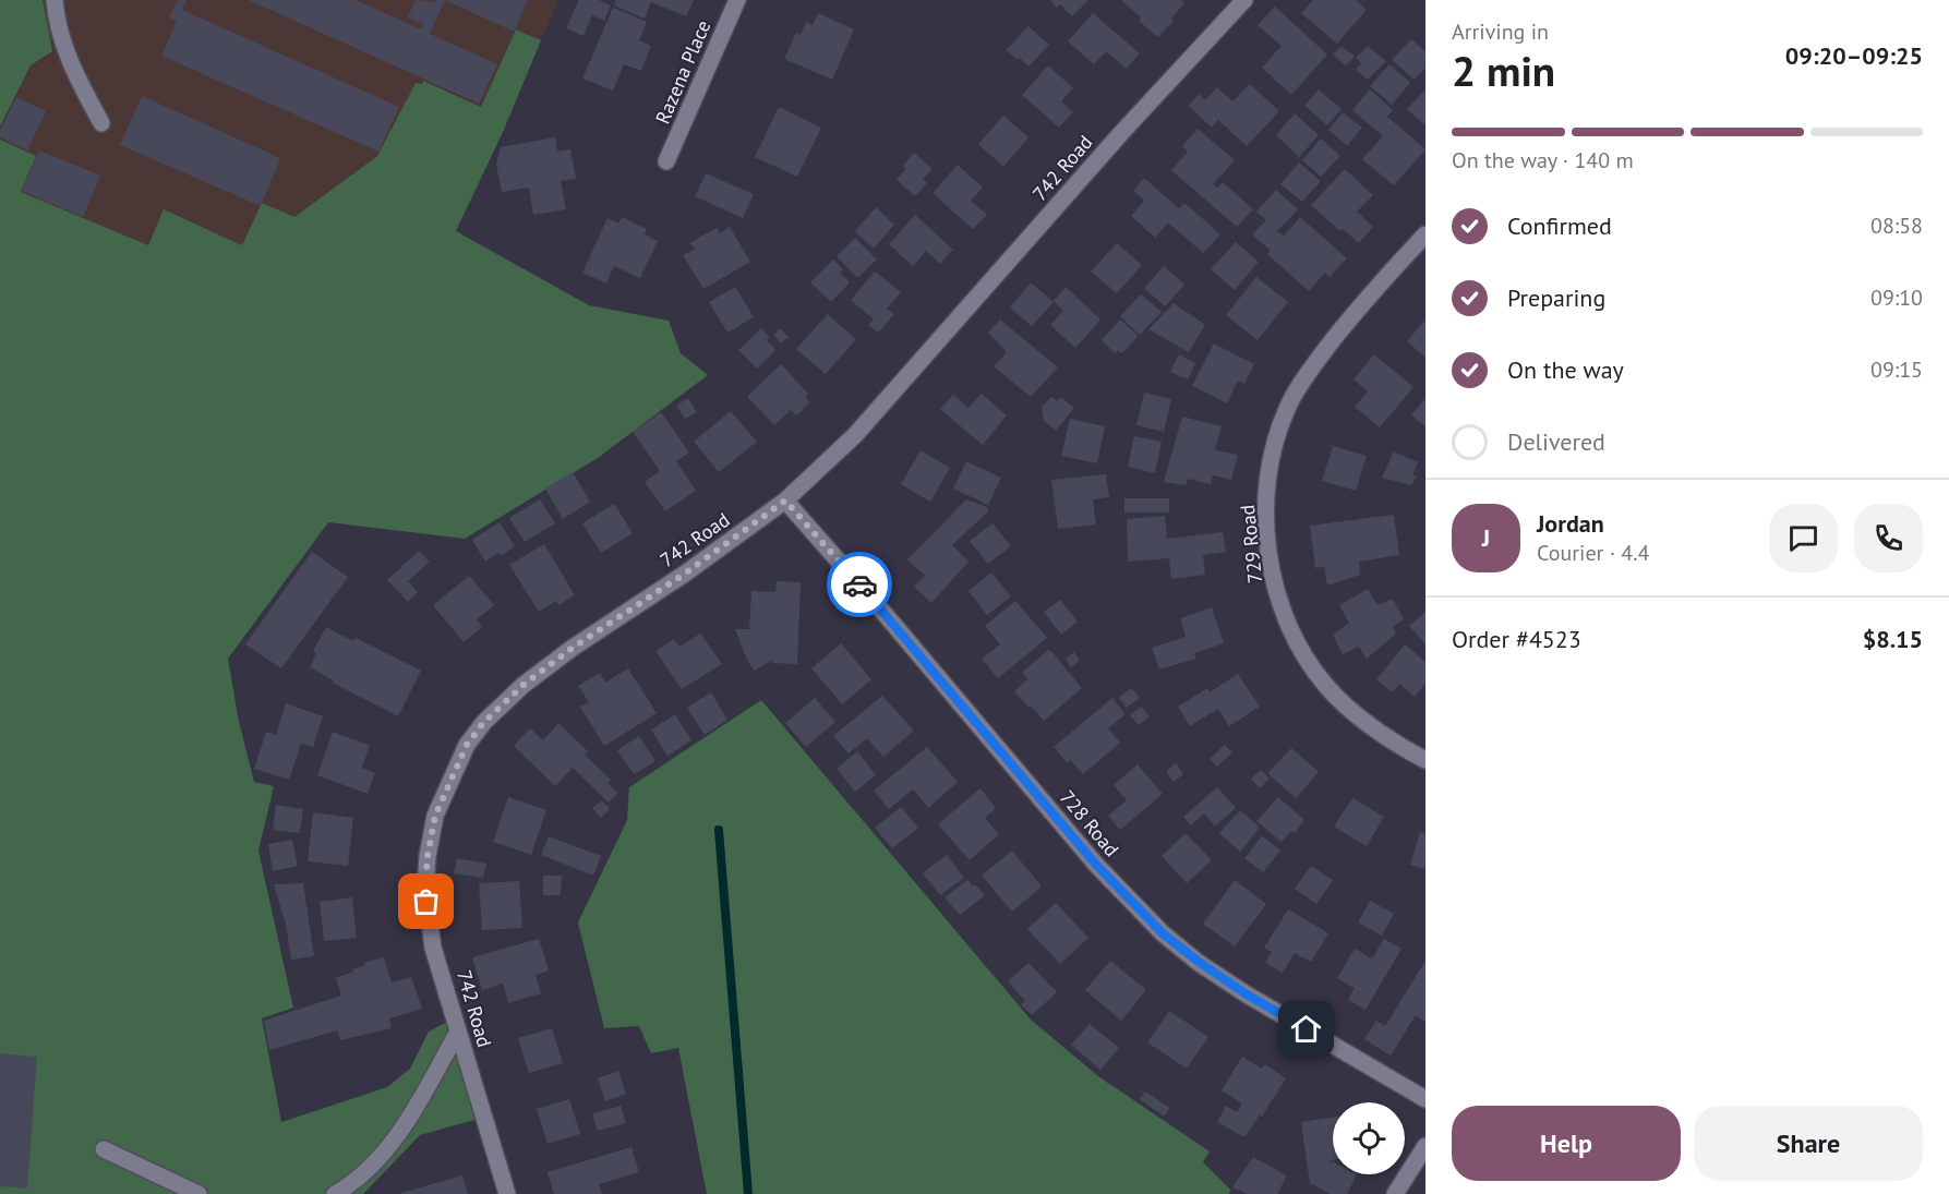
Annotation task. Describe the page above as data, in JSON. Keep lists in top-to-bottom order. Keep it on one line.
{"streets":{"street":["Razena Place","742 Road","729 Road","728 Road"]},"crossings":[["742 Road","728 Road"]],"page":{"heading":["2 min","Arriving in","09:20–09:25"],"panel":["Jordan","Courier · 4.4","Order #4523","$8.15"],"bar":"On the way · 140 m","list":[["Confirmed","08:58"],["Preparing","09:10"],["On the way","09:15"],"Delivered"],"round":"J","buttons":["Help","Share"]}}
